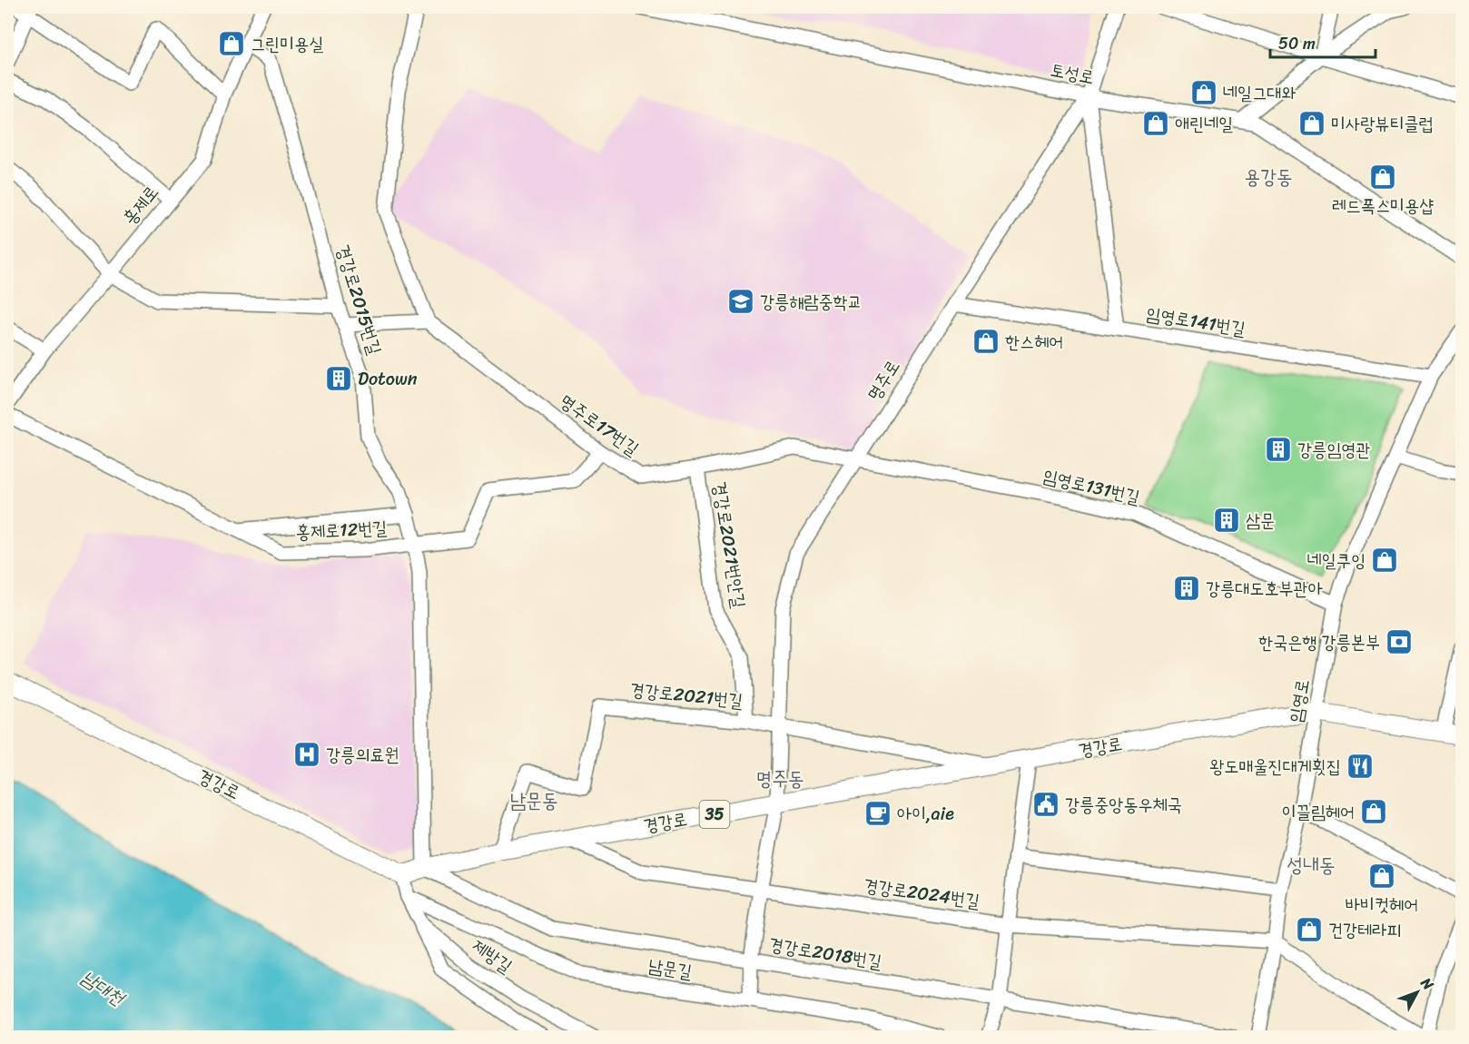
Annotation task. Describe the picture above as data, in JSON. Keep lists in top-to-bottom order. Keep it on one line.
{"streets":{"main road":["경강로","35"],"street":["토성로","홍제로","경강로2015번길","임영로141번길","명주로","명주로17번길","임영로131번길","홍제로12번길","경강로2021번안길","경강로2021번길","임영로","경강로2024번길","경강로2018번길","제방길","남문길"]},"crossings":[["토성로","명주로"],["홍제로","경강로2015번길"],["경강로2015번길","홍제로12번길"],["경강로2015번길","경강로"],["경강로2015번길","경강로2018번길"],["임영로141번길","명주로"],["임영로141번길","임영로"],["명주로","명주로17번길"],["명주로","임영로131번길"],["명주로","경강로2021번길"],["명주로","경강로"],["명주로","경강로2024번길"],["명주로","경강로2018번길"],["명주로","남문길"],["명주로17번길","임영로131번길"],["명주로17번길","홍제로12번길"],["명주로17번길","경강로2021번안길"],["임영로131번길","임영로"],["경강로2021번안길","경강로2021번길"],["경강로2021번길","경강로"],["임영로","경강로"],["임영로","경강로2024번길"],["경강로","경강로2024번길"],["경강로","경강로2018번길"],["경강로","제방길"],["제방길","남문길"]],"districts":["용강동","명주동","남문동","성내동"],"water":["남대천"],"places":{"shop":["그린미용실","네일그대와","애린네일","미사랑뷰티클럽","레드폭스미용샵","한스헤어","네일쿠잉","이끌림헤어","바비컷헤어","건강테라피"],"school or university":["강릉해람중학교"],"building":["Dotown","강릉임영관","삼문","강릉대도호부관아"],"bank":["한국은행 강릉본부"],"hospital":["강릉의료원"],"restaurant":["왕도매울진대게횟집"],"public building":["강릉중앙동우체국"],"cafe":["아이,aie"]},"scale_bar":"50 m","north":"top right"}
